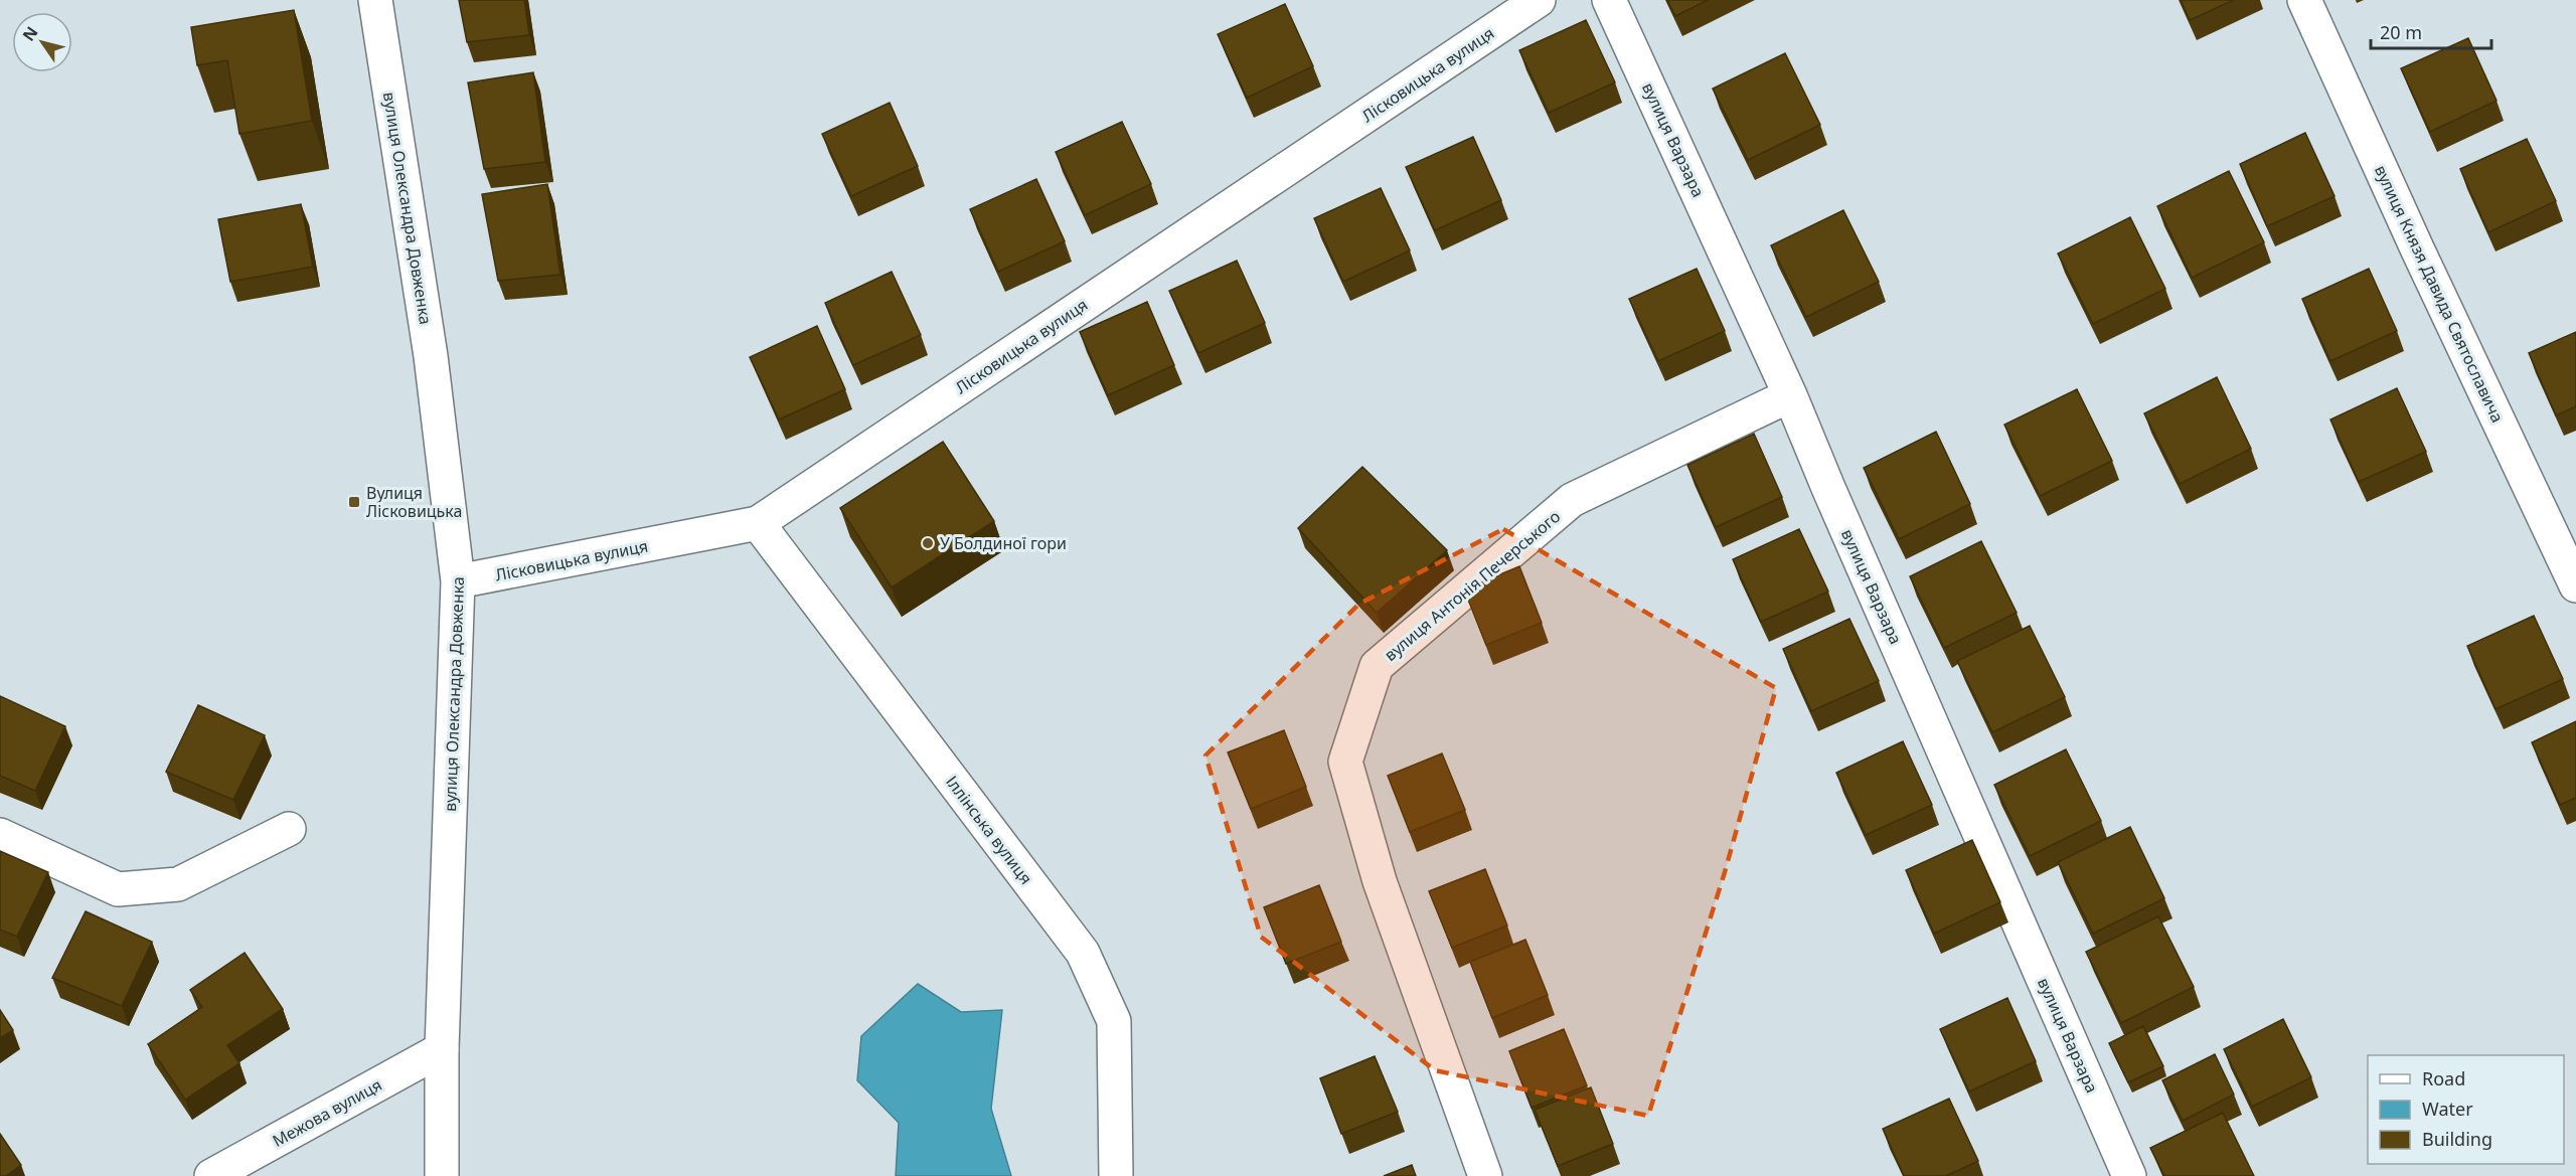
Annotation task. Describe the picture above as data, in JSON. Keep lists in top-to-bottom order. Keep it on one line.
{"streets":{"street":["Лісковицька вулиця","вулиця Варзара","вулиця Олександра Довженка","вулиця Князя Давида Святославича","вулиця Антонія Печерського","Іллінська вулиця","Межова вулиця"]},"crossings":[["Лісковицька вулиця","вулиця Олександра Довженка"],["Лісковицька вулиця","Іллінська вулиця"],["вулиця Варзара","вулиця Антонія Печерського"],["вулиця Олександра Довженка","Межова вулиця"]],"places":{"transit":["Вулиця Лісковицька"],"other":["У Болдиної гори"]},"legend":["Road","Water","Building"],"scale_bar":"20 m","north":"top left"}
